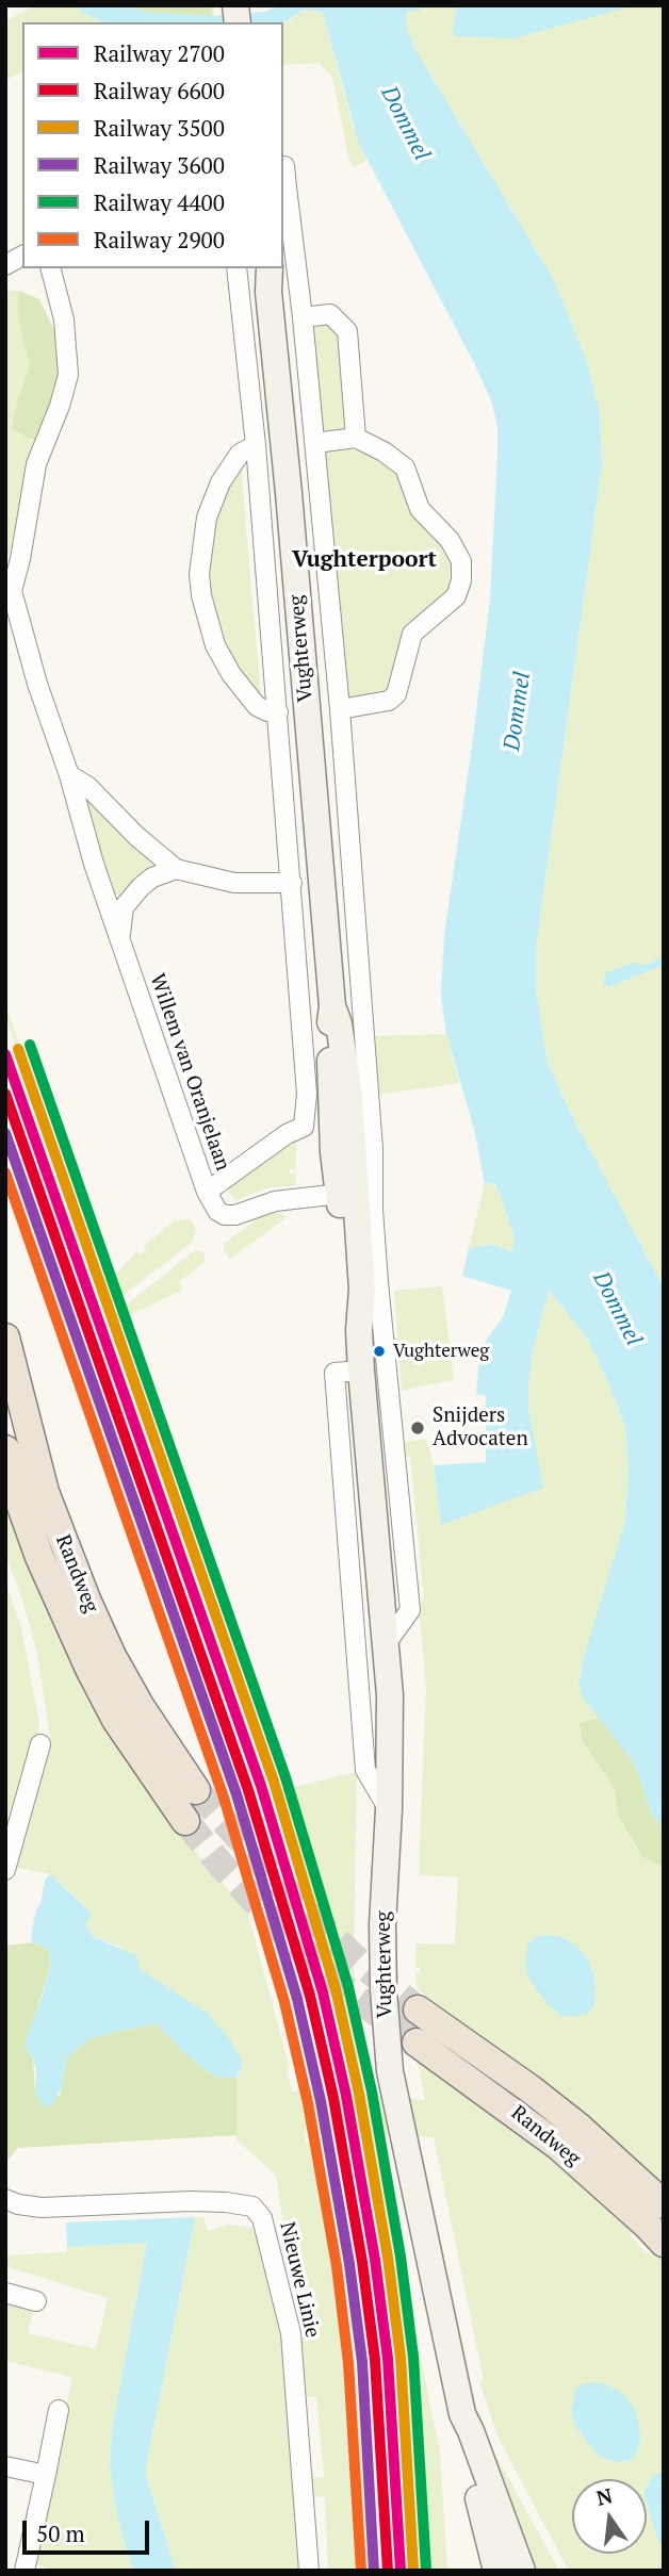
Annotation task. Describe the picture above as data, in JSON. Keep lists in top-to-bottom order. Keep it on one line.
{"streets":{"main road":["Vughterweg","Randweg"],"street":["Willem van Oranjelaan","Nieuwe Linie"]},"crossings":[["Vughterweg","Willem van Oranjelaan"]],"districts":["Vughterpoort"],"water":["Dommel"],"places":["Vughterweg","Snijders Advocaten"],"lines":["rail line 4400","rail line 3500","rail line 2700","rail line 6600","rail line 3600","rail line 2900"],"legend":["Railway 2700","Railway 6600","Railway 3500","Railway 3600","Railway 4400","Railway 2900"],"scale_bar":"50 m","north":"top"}
